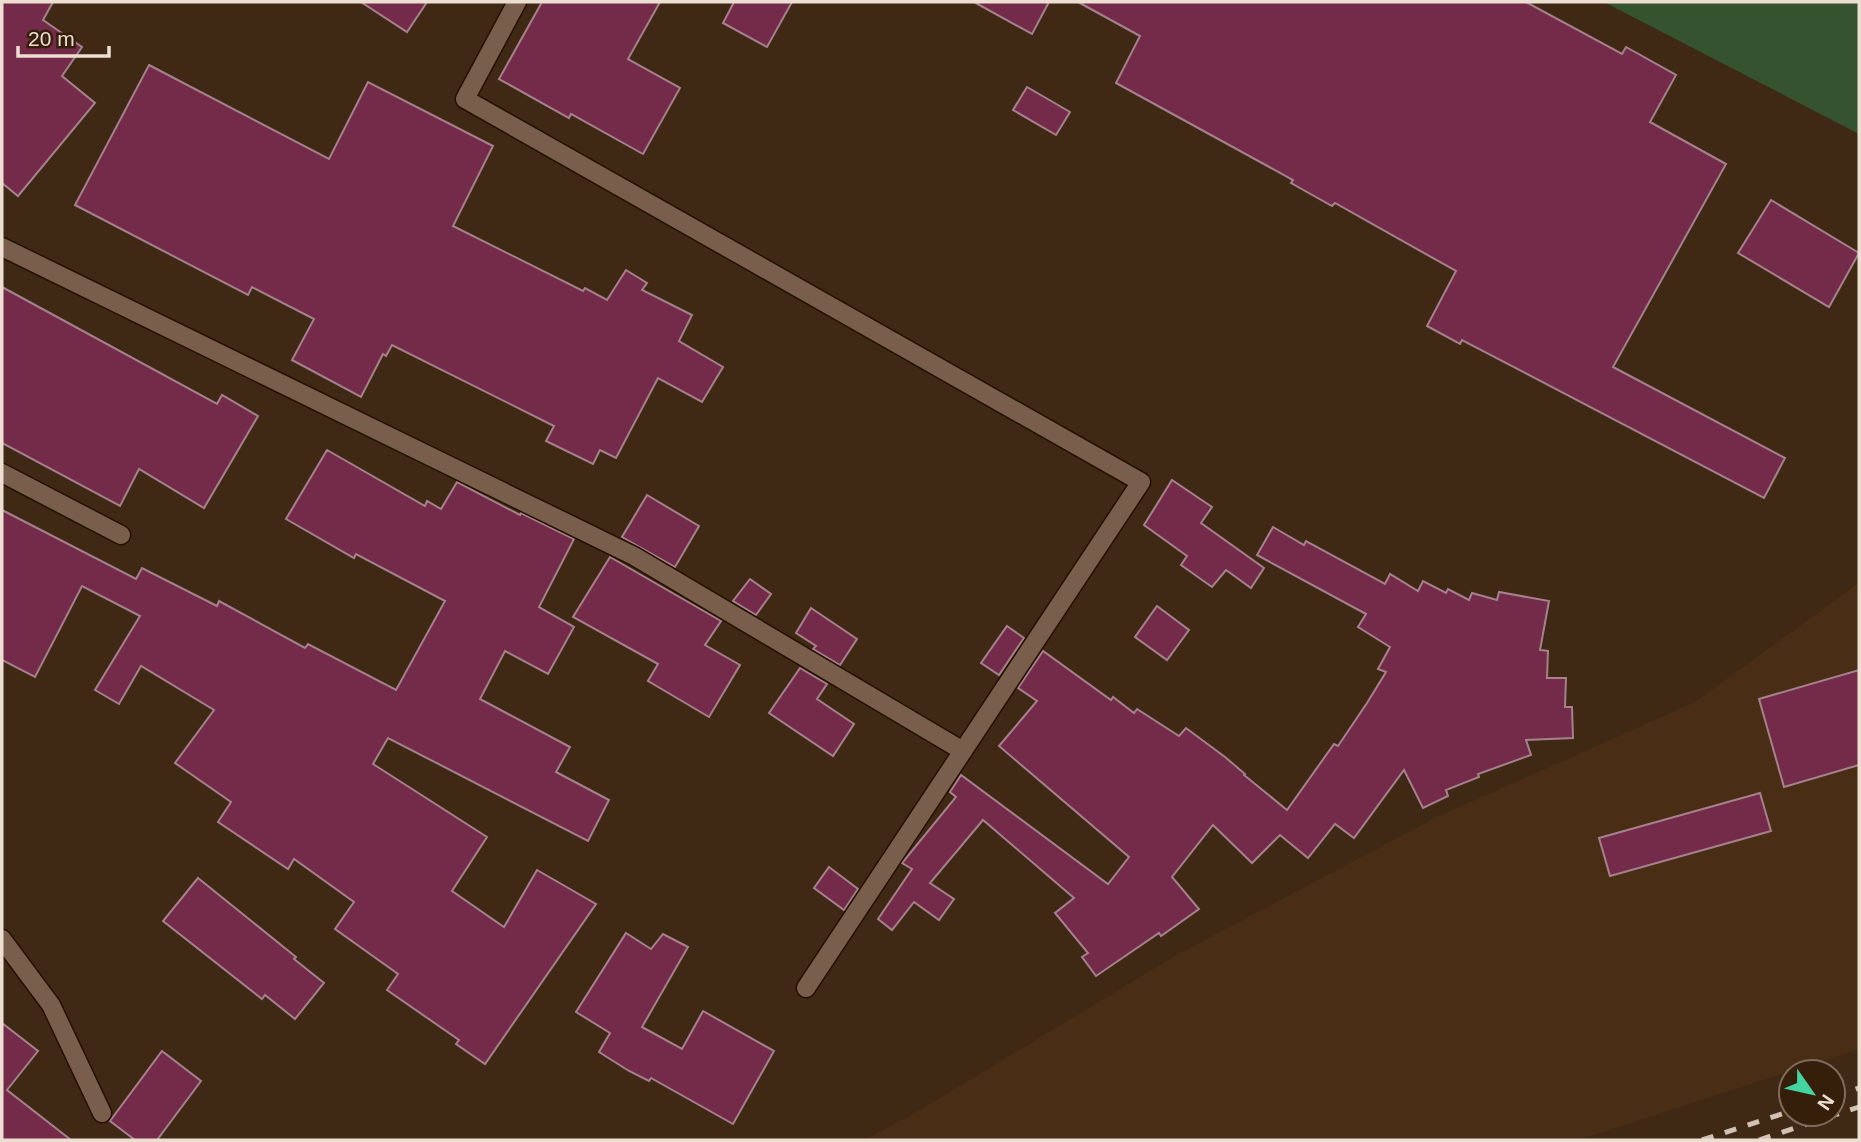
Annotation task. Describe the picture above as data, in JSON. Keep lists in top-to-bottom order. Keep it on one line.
{"scale_bar":"20 m","north":"bottom right"}
